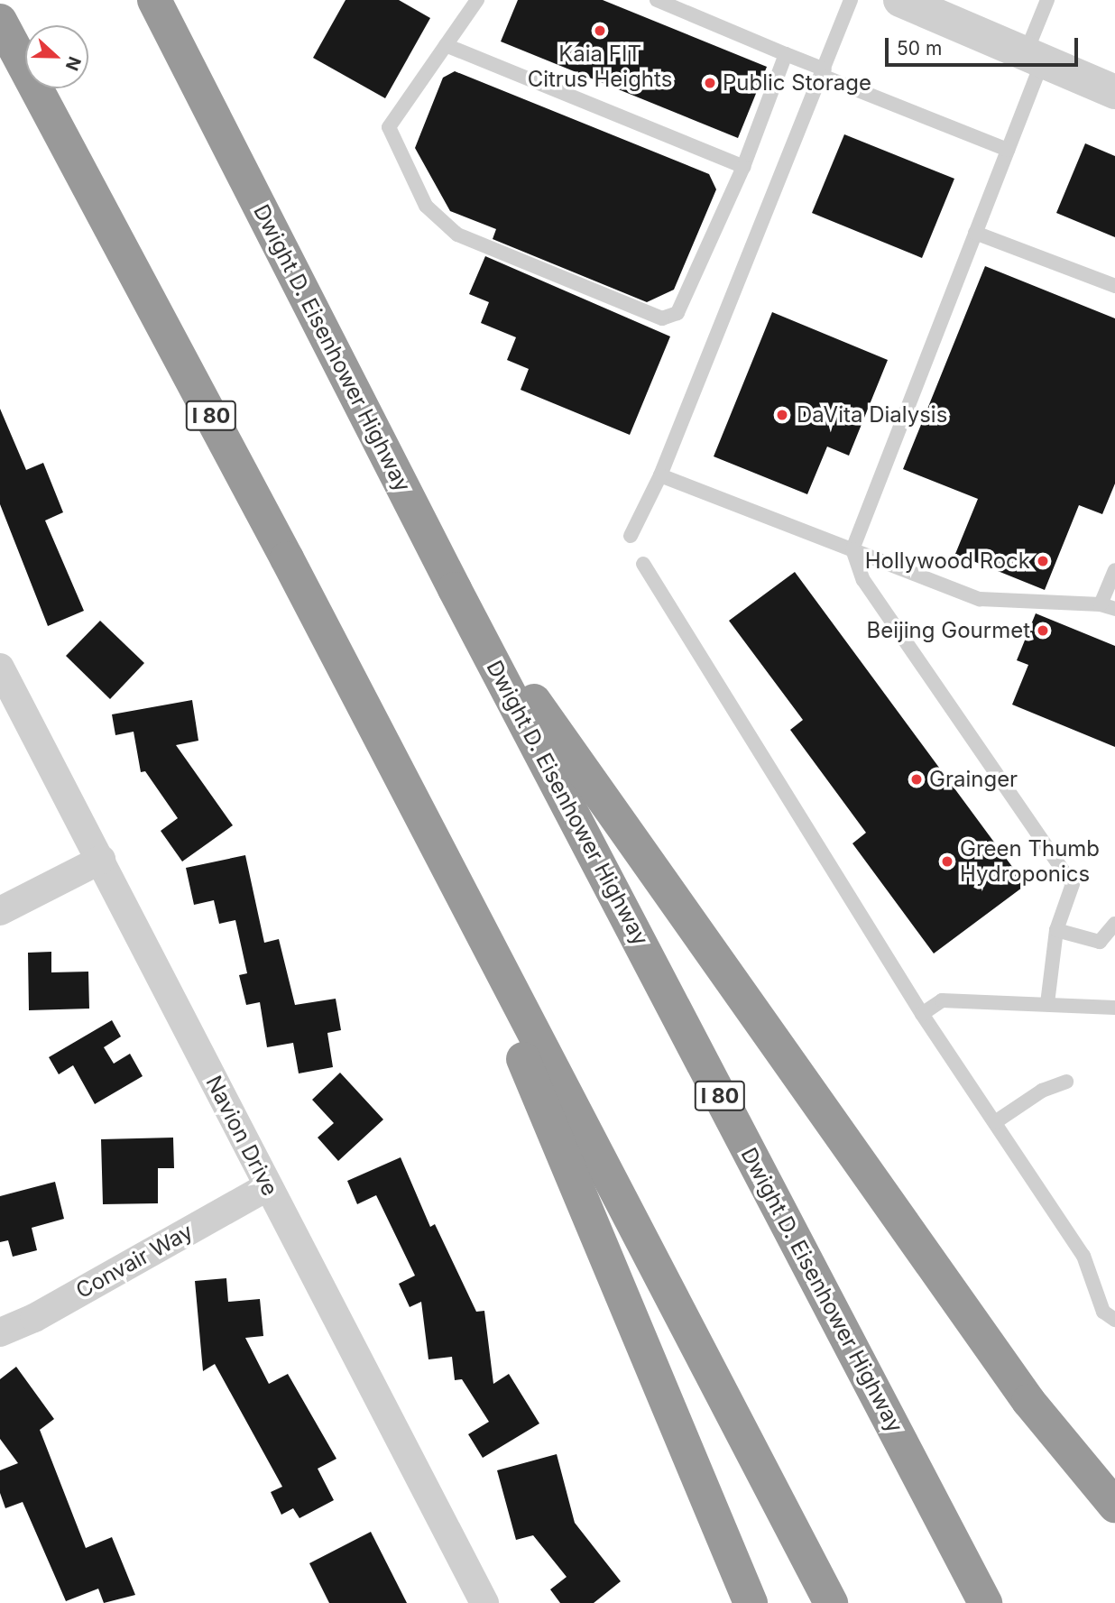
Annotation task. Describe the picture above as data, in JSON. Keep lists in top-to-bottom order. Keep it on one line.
{"streets":{"highway":["Dwight D. Eisenhower Highway","I 80"],"street":["Navion Drive","Convair Way"]},"crossings":[["Navion Drive","Convair Way"]],"places":["Kaia FIT Citrus Heights","Public Storage","DaVita Dialysis","Hollywood Rock","Beijing Gourmet","Grainger","Green Thumb Hydroponics"],"scale_bar":"50 m","north":"right"}
